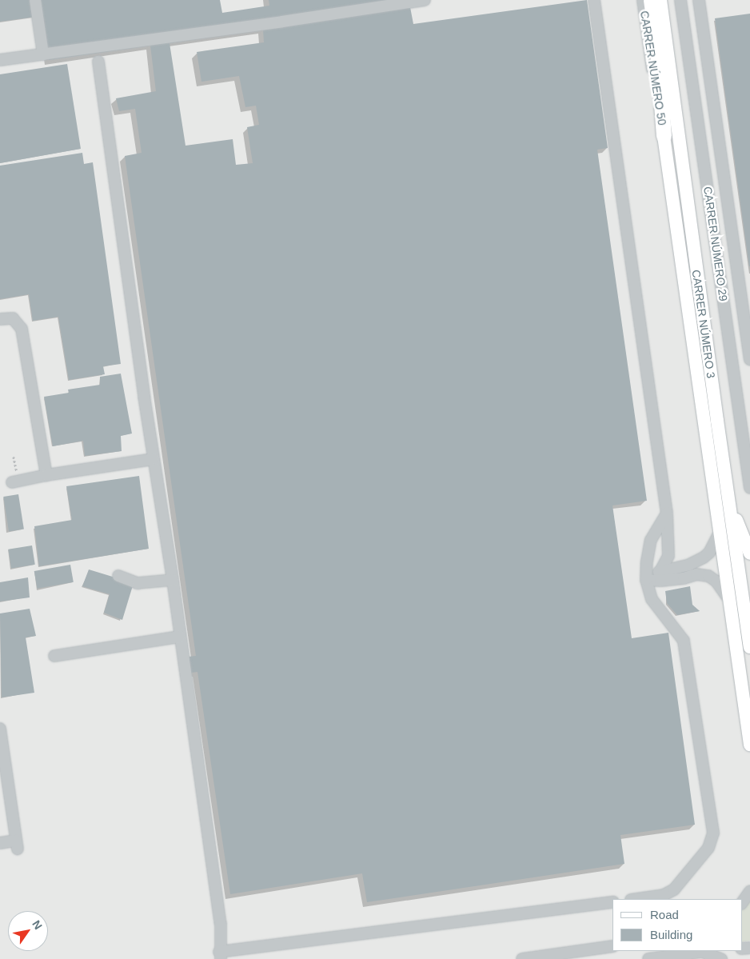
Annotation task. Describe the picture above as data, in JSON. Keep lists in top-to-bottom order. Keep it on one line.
{"streets":{"main road":["CARRER NÚMERO 3"],"street":["CARRER NÚMERO 50","CARRER NÚMERO 29"]},"crossings":[["CARRER NÚMERO 50","CARRER NÚMERO 3"]],"legend":["Road","Building"],"north":"top right"}
